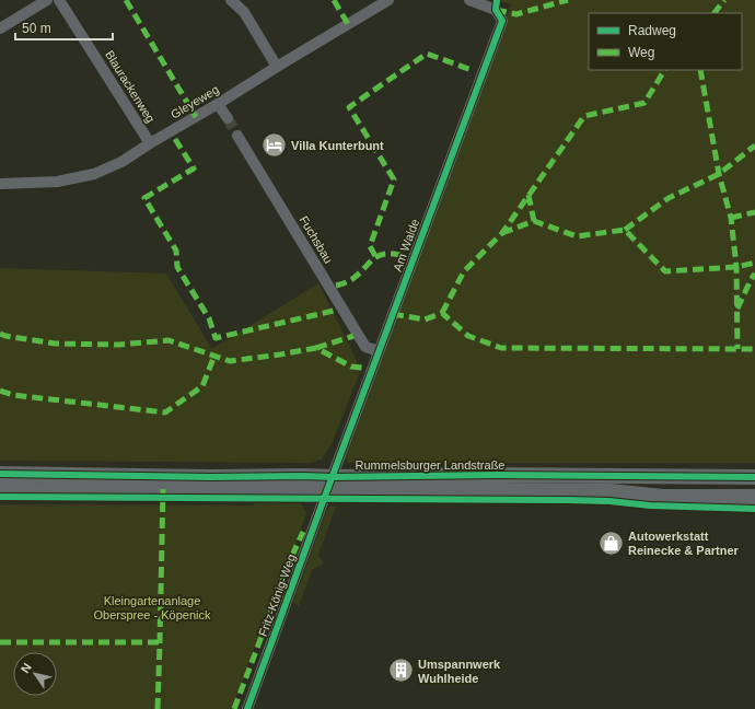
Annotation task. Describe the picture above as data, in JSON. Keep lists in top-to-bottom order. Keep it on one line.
{"streets":{"main road":["Rummelsburger Landstraße"],"street":["Blaurackenweg","Gleyeweg","Fuchsbau","Am Walde","Fritz-König-Weg"]},"crossings":[["Blaurackenweg","Gleyeweg"],["Fuchsbau","Am Walde"],["Am Walde","Rummelsburger Landstraße"],["Am Walde","Fritz-König-Weg"],["Rummelsburger Landstraße","Fritz-König-Weg"]],"parks":["Kleingartenanlage Oberspree - Köpenick"],"places":{"hotel":["Villa Kunterbunt"],"shop":["Autowerkstatt Reinecke & Partner"],"building":["Umspannwerk Wuhlheide"]},"legend":["Radweg","Weg"],"scale_bar":"50 m","north":"top left"}
